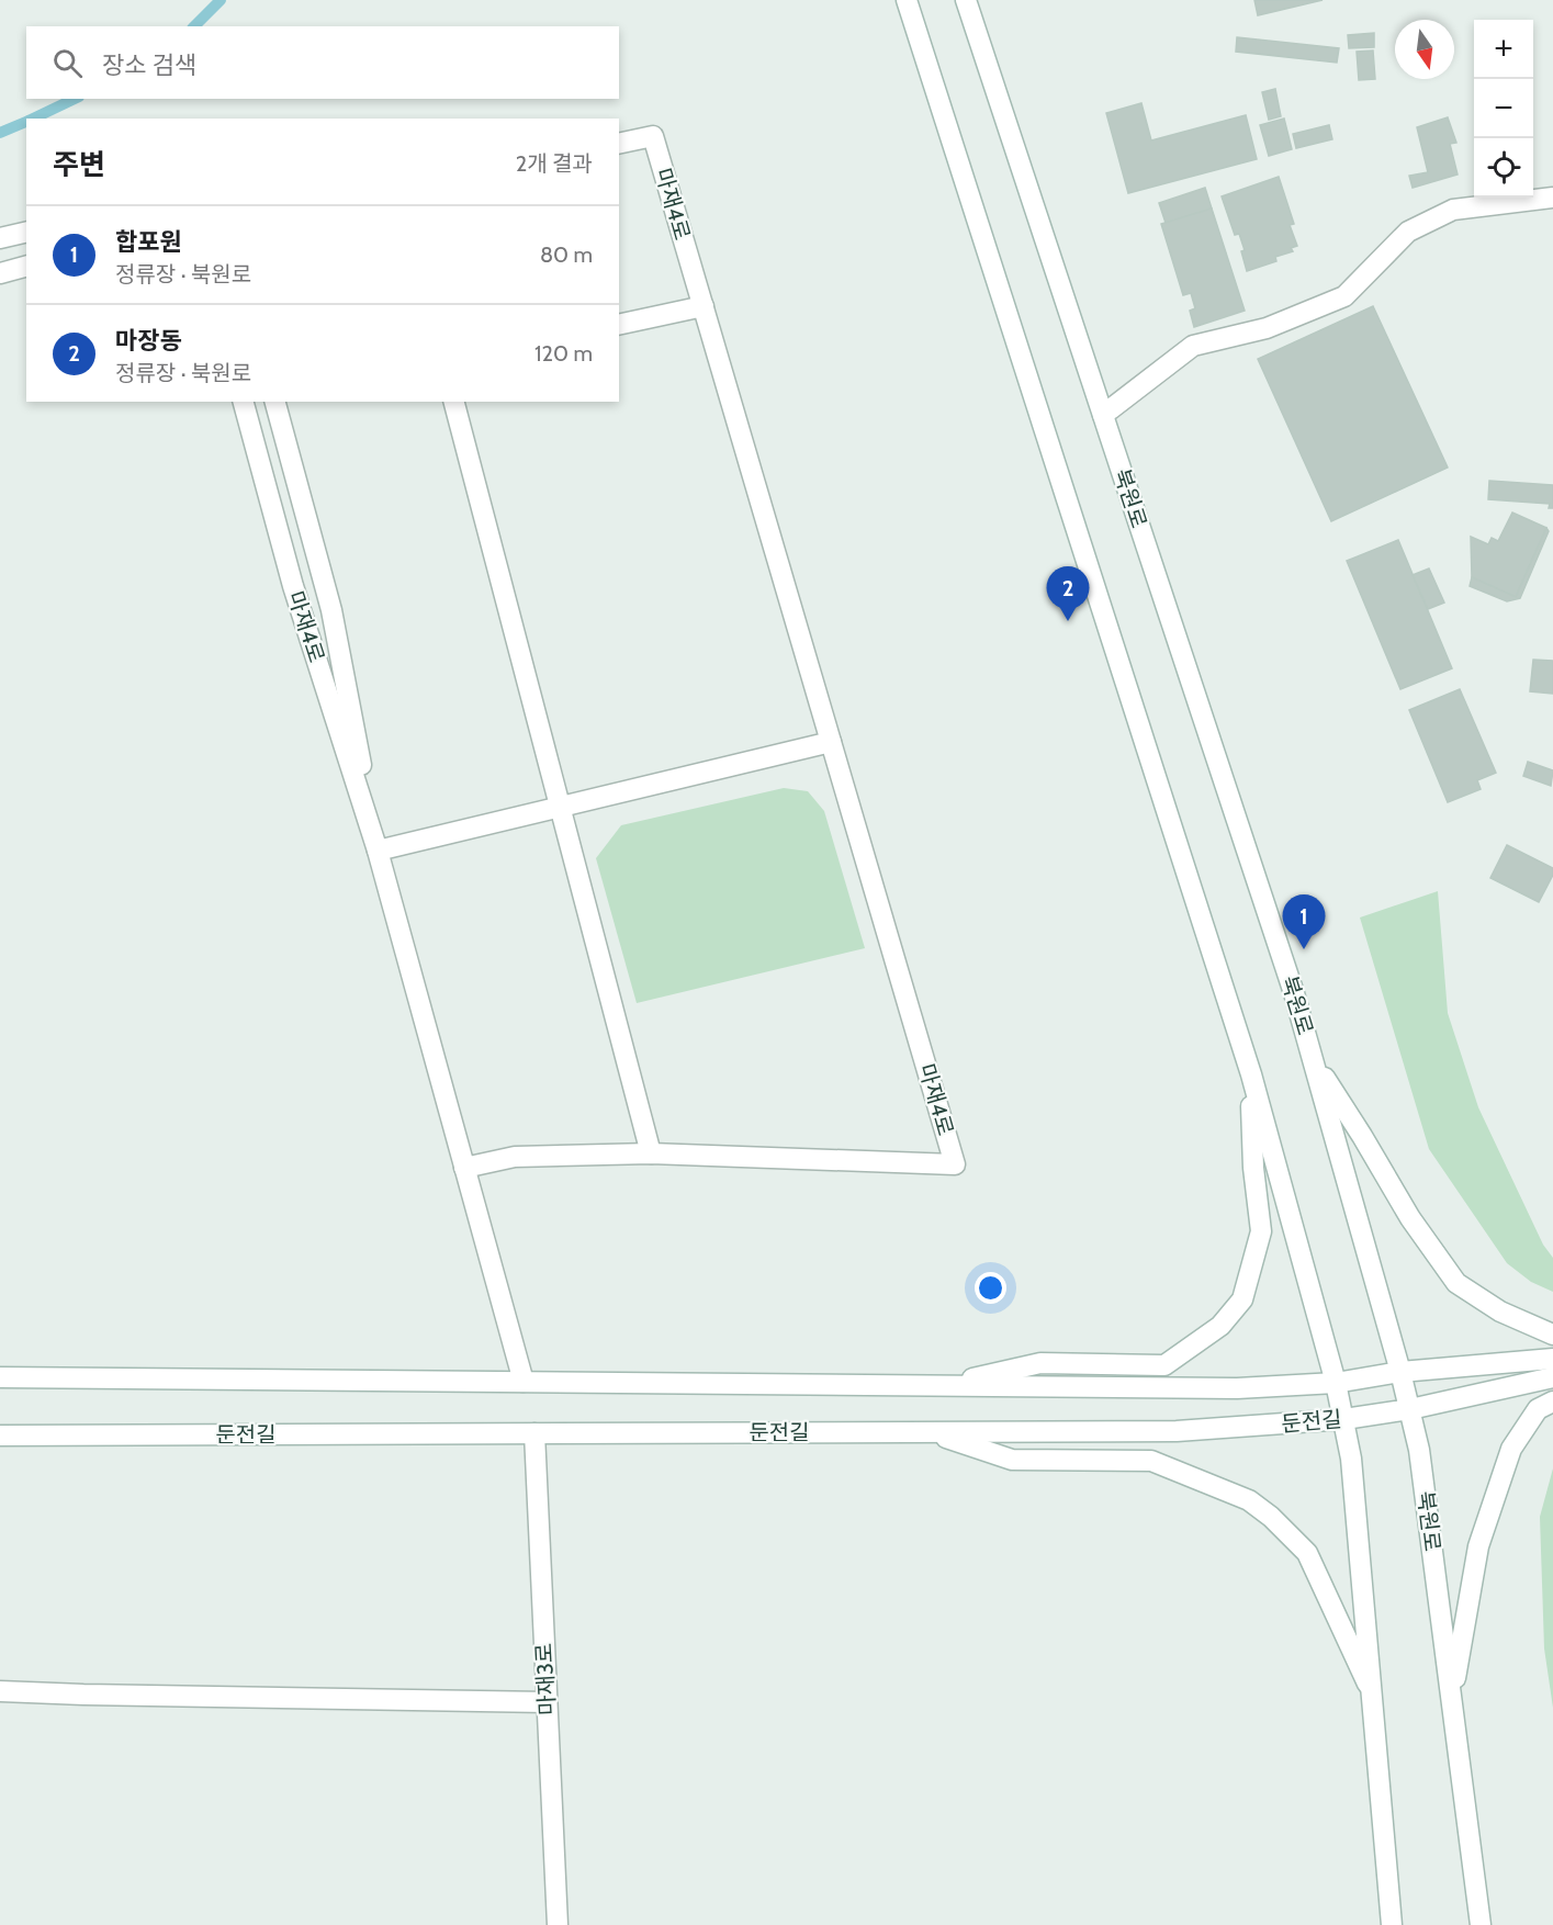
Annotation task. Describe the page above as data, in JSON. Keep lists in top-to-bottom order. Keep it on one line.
{"streets":{"street":["마재4로","북원로","둔전길","마재3로"]},"crossings":[["마재4로","둔전길"],["북원로","둔전길"],["둔전길","마재3로"]],"north":"bottom","page":{"map_buttons":["+","−"],"search":"장소 검색","heading":["주변","2개 결과"],"list":[{"mark":"1","name":"합포원","note":"정류장 · 북원로","value":"80 m"},{"mark":"2","name":"마장동","note":"정류장 · 북원로","value":"120 m"}],"pins":["2","1"]}}
